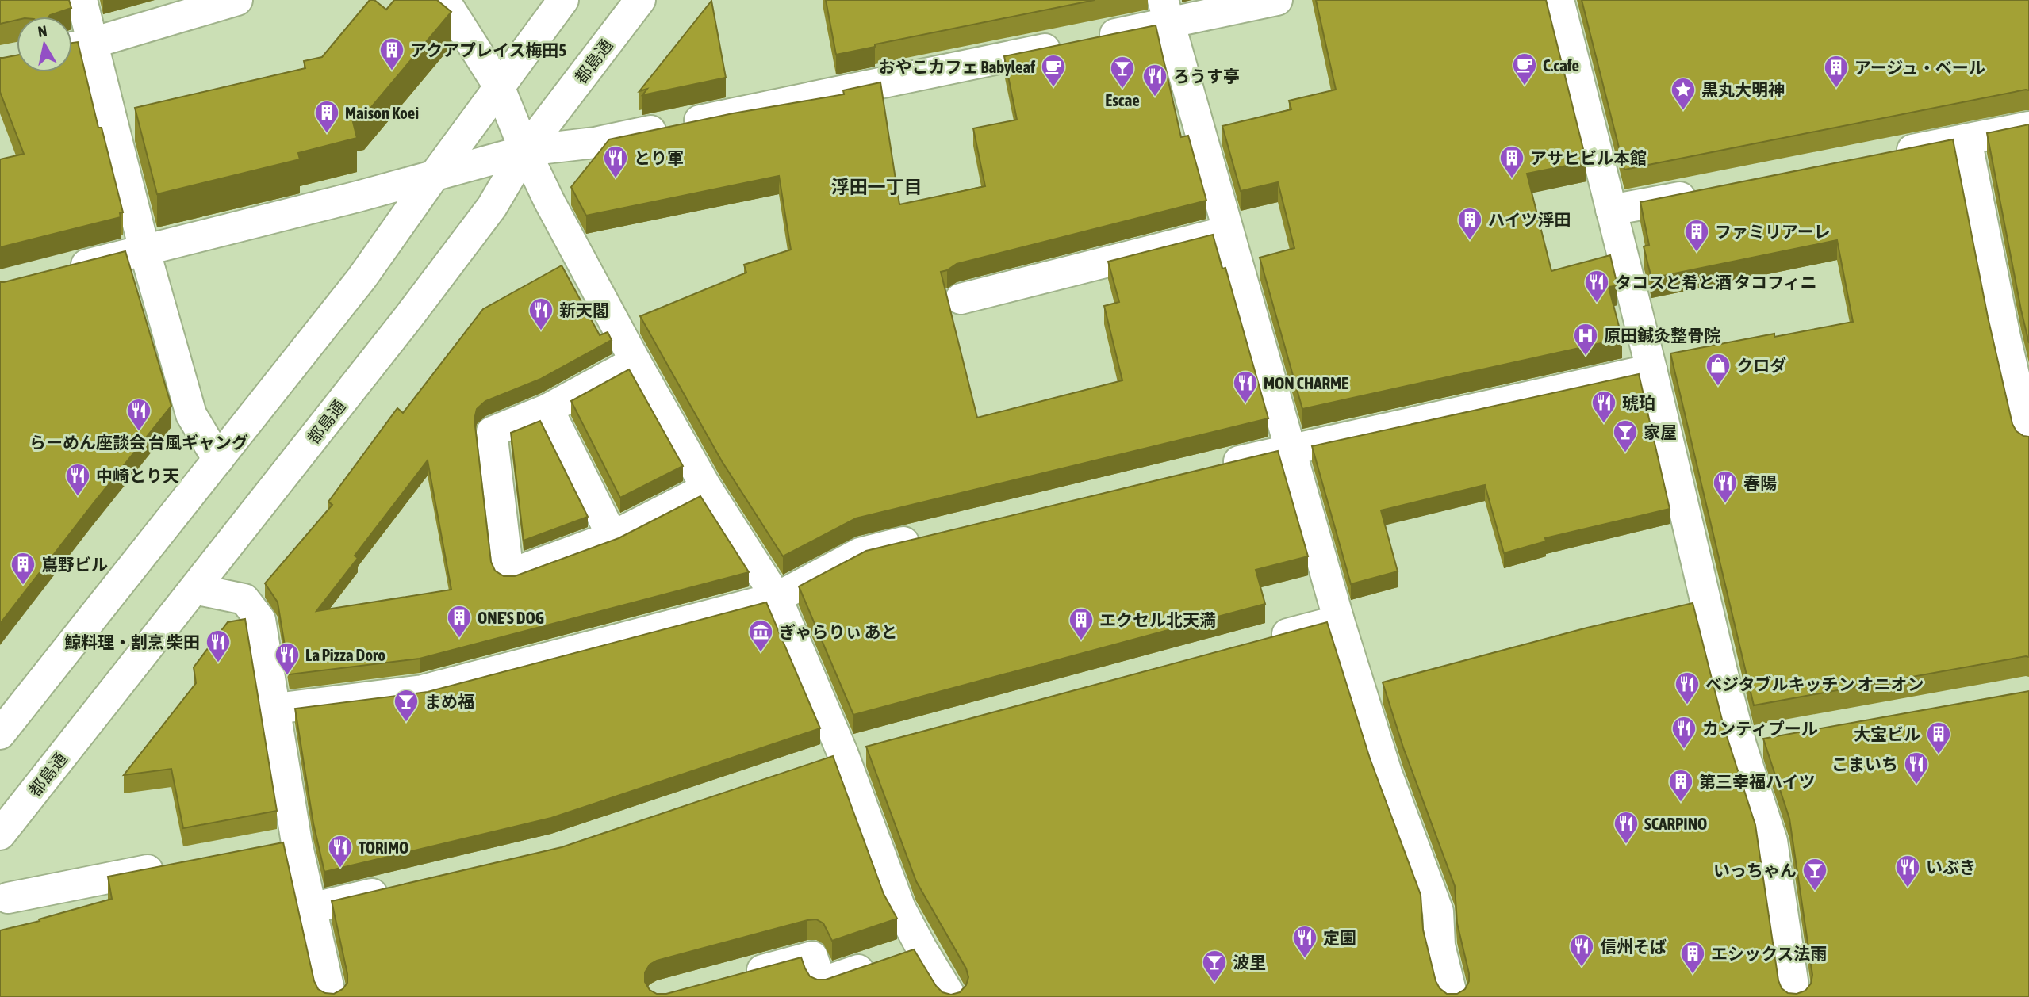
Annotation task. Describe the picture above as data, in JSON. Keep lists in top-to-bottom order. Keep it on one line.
{"streets":{"street":["都島通"]},"districts":["浮田一丁目"],"places":{"building":["アクアプレイス梅田5","アージュ・ベール","Maison Koei","アサヒビル本館","ハイツ浮田","ファミリアーレ","嶌野ビル","ONE'S DOG","エクセル北天満","大宝ビル","第三幸福ハイツ","エシックス法雨"],"cafe":["C.cafe","おやこカフェ Babyleaf"],"bar":["Escae","家屋","まめ福","いっちゃん","波里"],"restaurant":["ろうす亭","とり軍","タコスと肴と酒 タコフィニ","新天閣","MON CHARME","琥珀","らーめん座談会 台風ギャング","中崎とり天","春陽","鯨料理・割烹 柴田","La Pizza Doro","ベジタブルキッチン オニオン","カンティプール","こまいち","SCARPINO","TORIMO","いぶき","定園","信州そば"],"place":["黒丸大明神"],"hospital":["原田鍼灸整骨院"],"shop":["クロダ"],"museum":["ぎゃらりぃ あと"]},"north":"top"}
